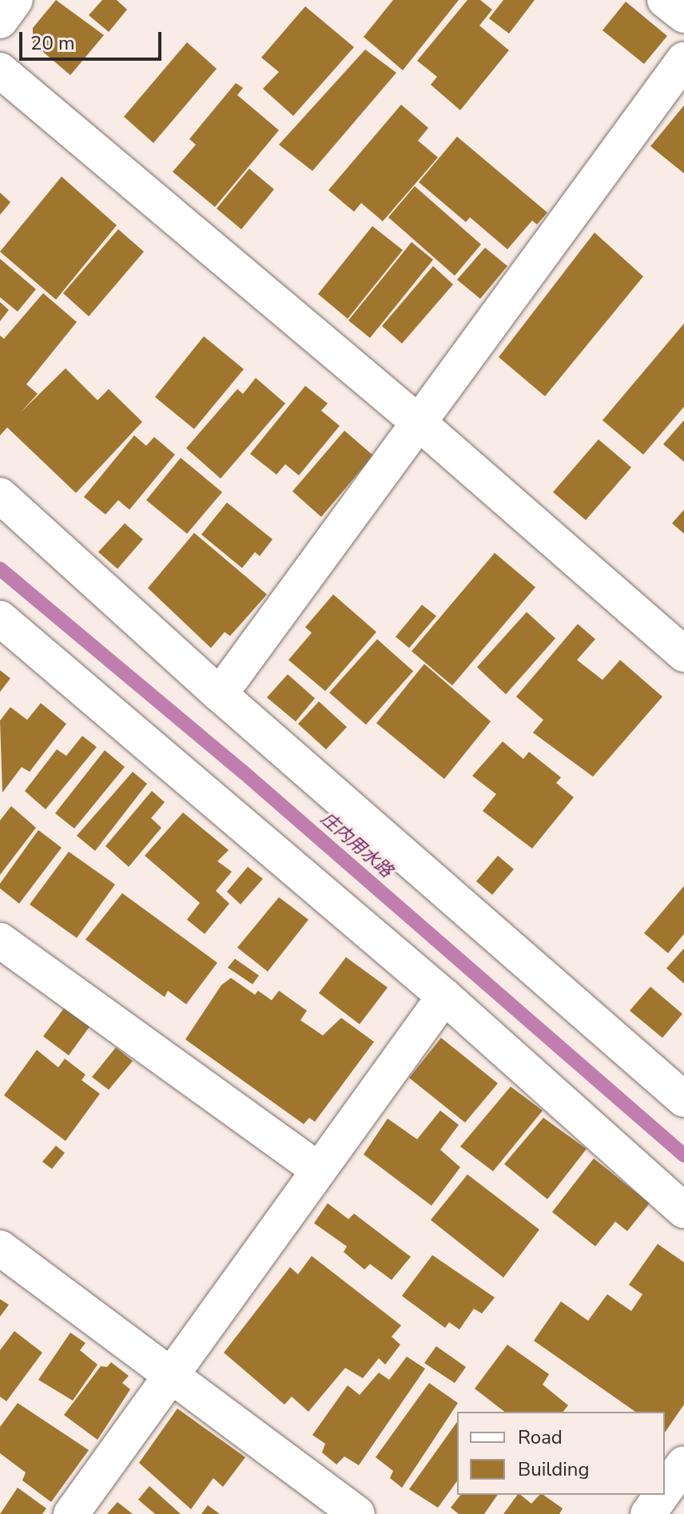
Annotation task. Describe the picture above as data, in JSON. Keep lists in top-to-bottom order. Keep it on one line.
{"water":["庄内用水路"],"legend":["Road","Building"],"scale_bar":"20 m"}
